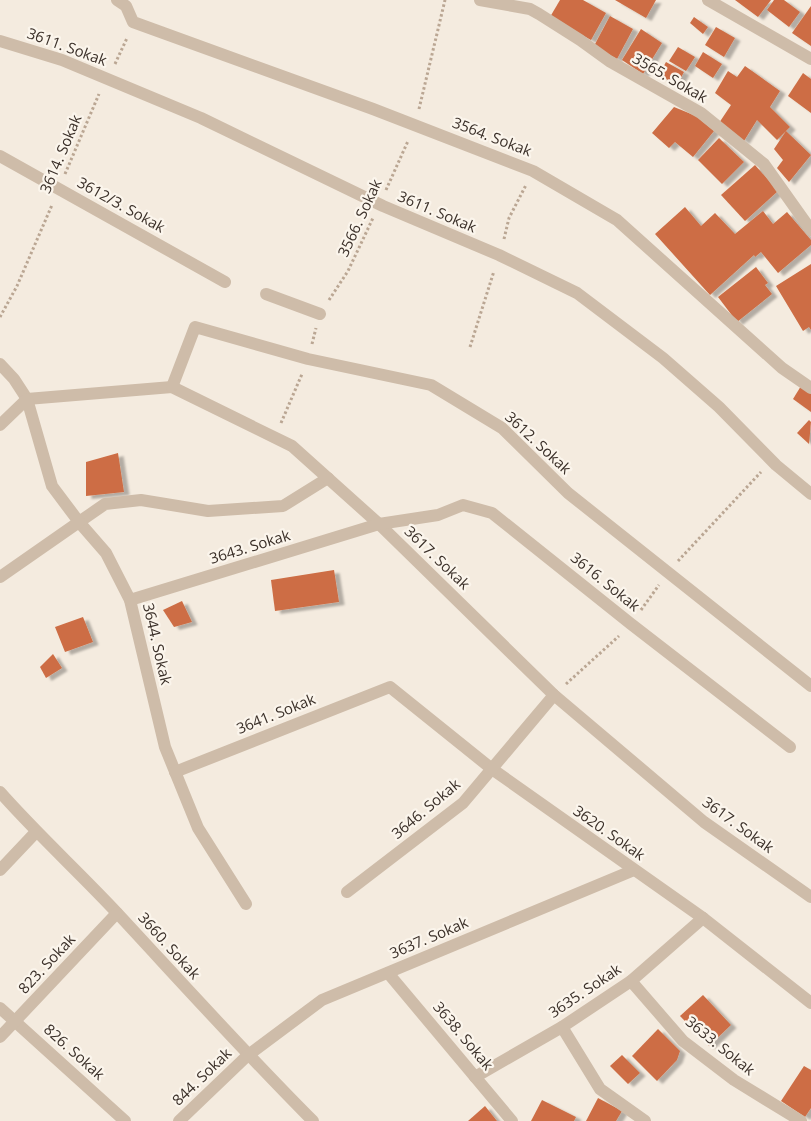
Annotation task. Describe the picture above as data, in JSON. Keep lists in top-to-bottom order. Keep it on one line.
{"streets":{"street":["3611. Sokak","3565. Sokak","3564. Sokak","3612/3. Sokak","3612. Sokak","3643. Sokak","3617. Sokak","3616. Sokak","3644. Sokak","3641. Sokak","3646. Sokak","3620. Sokak","3637. Sokak","3660. Sokak","823. Sokak","3635. Sokak","3638. Sokak","3633. Sokak","826. Sokak","844. Sokak"],"path":["3614. Sokak","3566. Sokak"]},"crossings":[["3611. Sokak","3614. Sokak"],["3611. Sokak","3566. Sokak"],["3564. Sokak","3614. Sokak"],["3564. Sokak","3566. Sokak"],["3614. Sokak","3612/3. Sokak"],["3566. Sokak","3612. Sokak"],["3566. Sokak","3617. Sokak"],["3612. Sokak","3617. Sokak"],["3643. Sokak","3617. Sokak"],["3643. Sokak","3616. Sokak"],["3643. Sokak","3644. Sokak"],["3617. Sokak","3616. Sokak"],["3617. Sokak","3646. Sokak"],["3644. Sokak","3641. Sokak"],["3641. Sokak","3620. Sokak"],["3646. Sokak","3620. Sokak"],["3620. Sokak","3637. Sokak"],["3620. Sokak","3635. Sokak"],["3637. Sokak","3660. Sokak"],["3637. Sokak","3638. Sokak"],["3637. Sokak","844. Sokak"],["3660. Sokak","823. Sokak"],["3660. Sokak","844. Sokak"],["823. Sokak","826. Sokak"],["3635. Sokak","3638. Sokak"],["3635. Sokak","3633. Sokak"]]}
